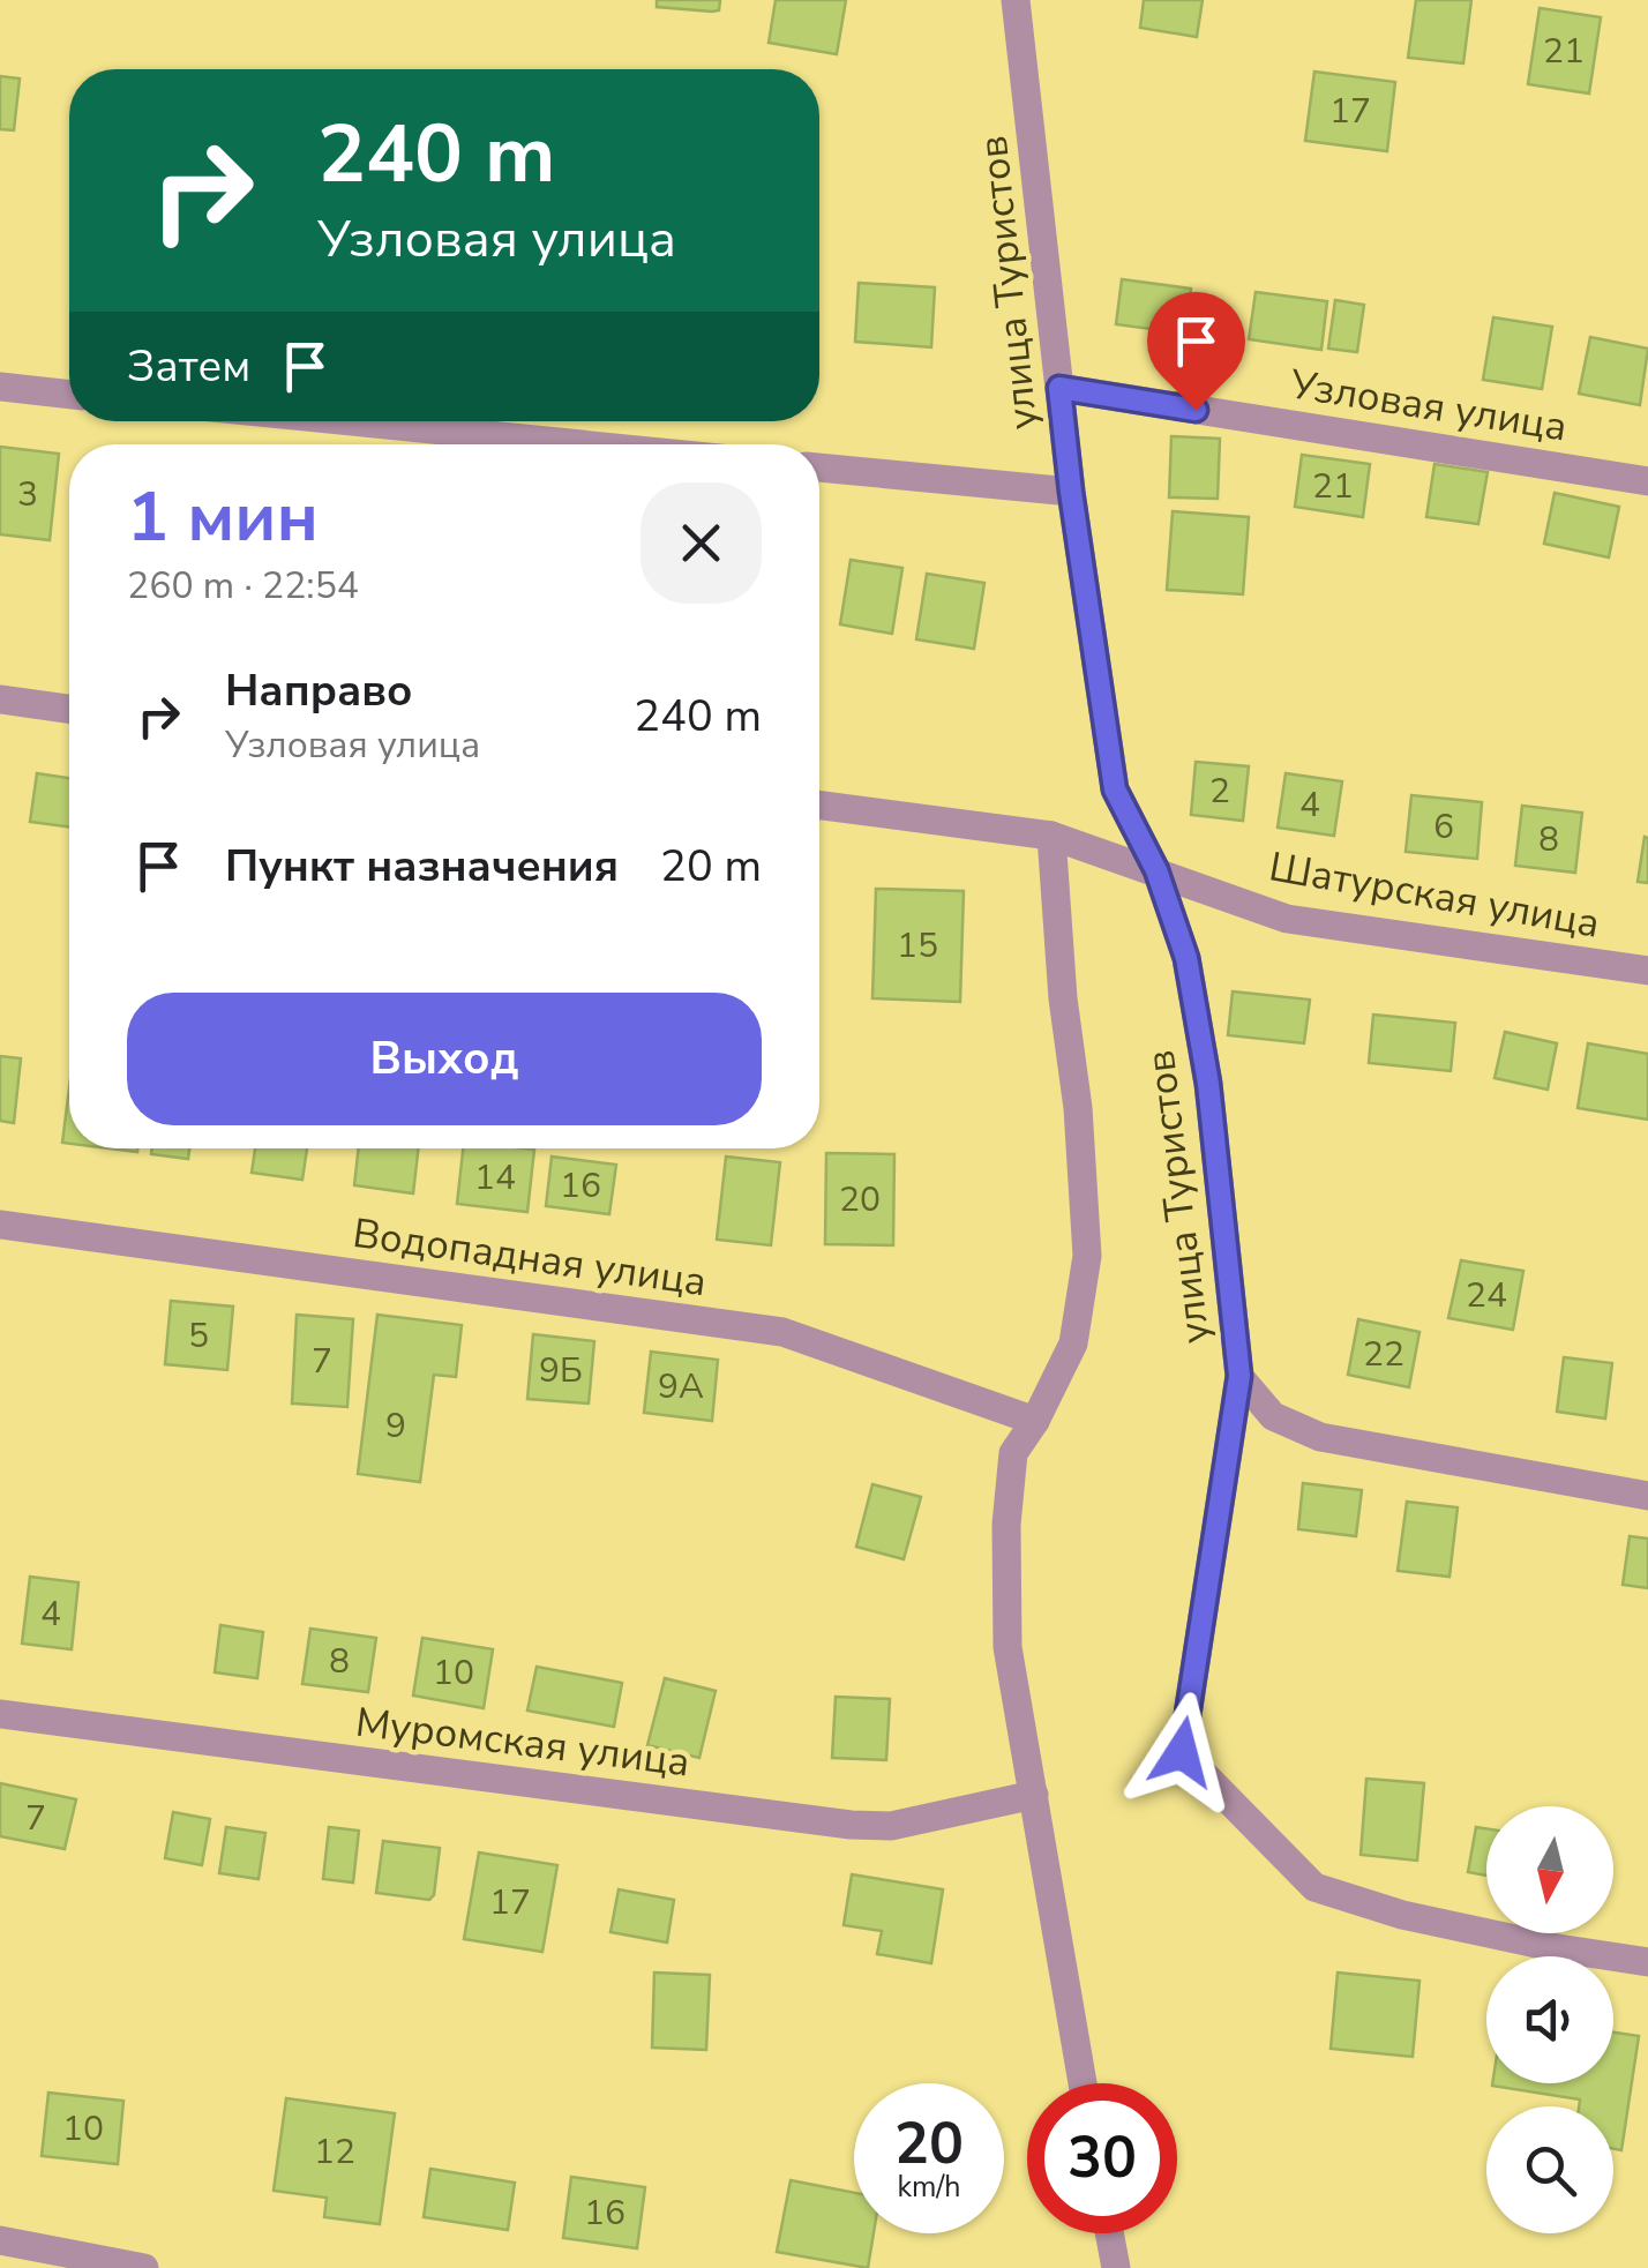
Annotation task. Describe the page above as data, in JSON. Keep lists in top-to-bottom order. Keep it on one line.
{"streets":{"street":["улица Туристов","Узловая улица","Шатурская улица","Водопадная улица","Муромская улица"]},"crossings":[["улица Туристов","Узловая улица"],["улица Туристов","Шатурская улица"]],"house_numbers":["21","17","21","3","2","4","6","8","15","14","16","20","24","5","22","7","9Б","9А","9","4","8","10","7","17","10","12","16"],"north":"bottom","page":{"turn":["240 m","Узловая улица"],"then":"Затем","heading":["1 мин","260 m · 22:54"],"list":[{"name":"Направо","note":"Узловая улица","value":"240 m"},{"name":"Пункт назначения","value":"20 m"}],"buttons":"Выход","speed":"20 km/h","limit":"30"}}
